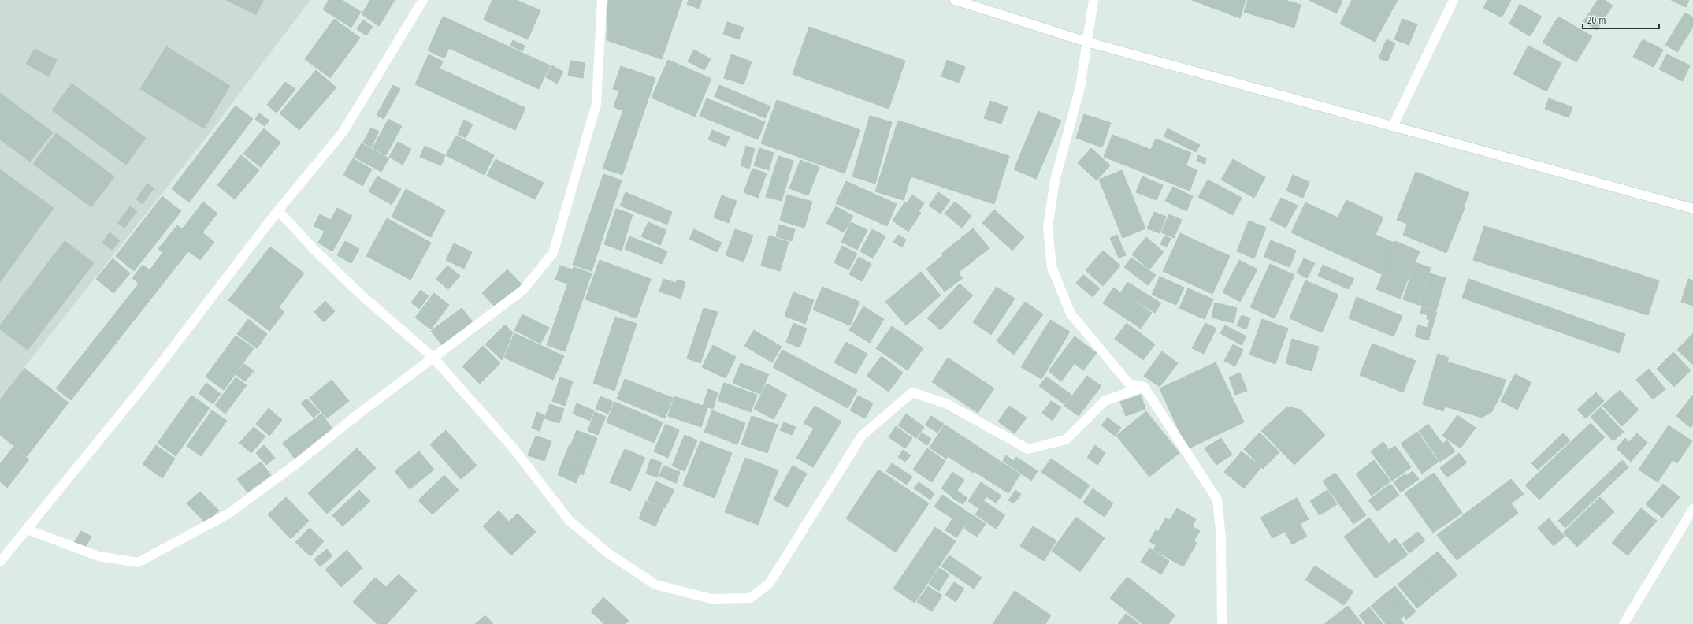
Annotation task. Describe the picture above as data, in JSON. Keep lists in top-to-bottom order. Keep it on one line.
{"scale_bar":"20 m"}
